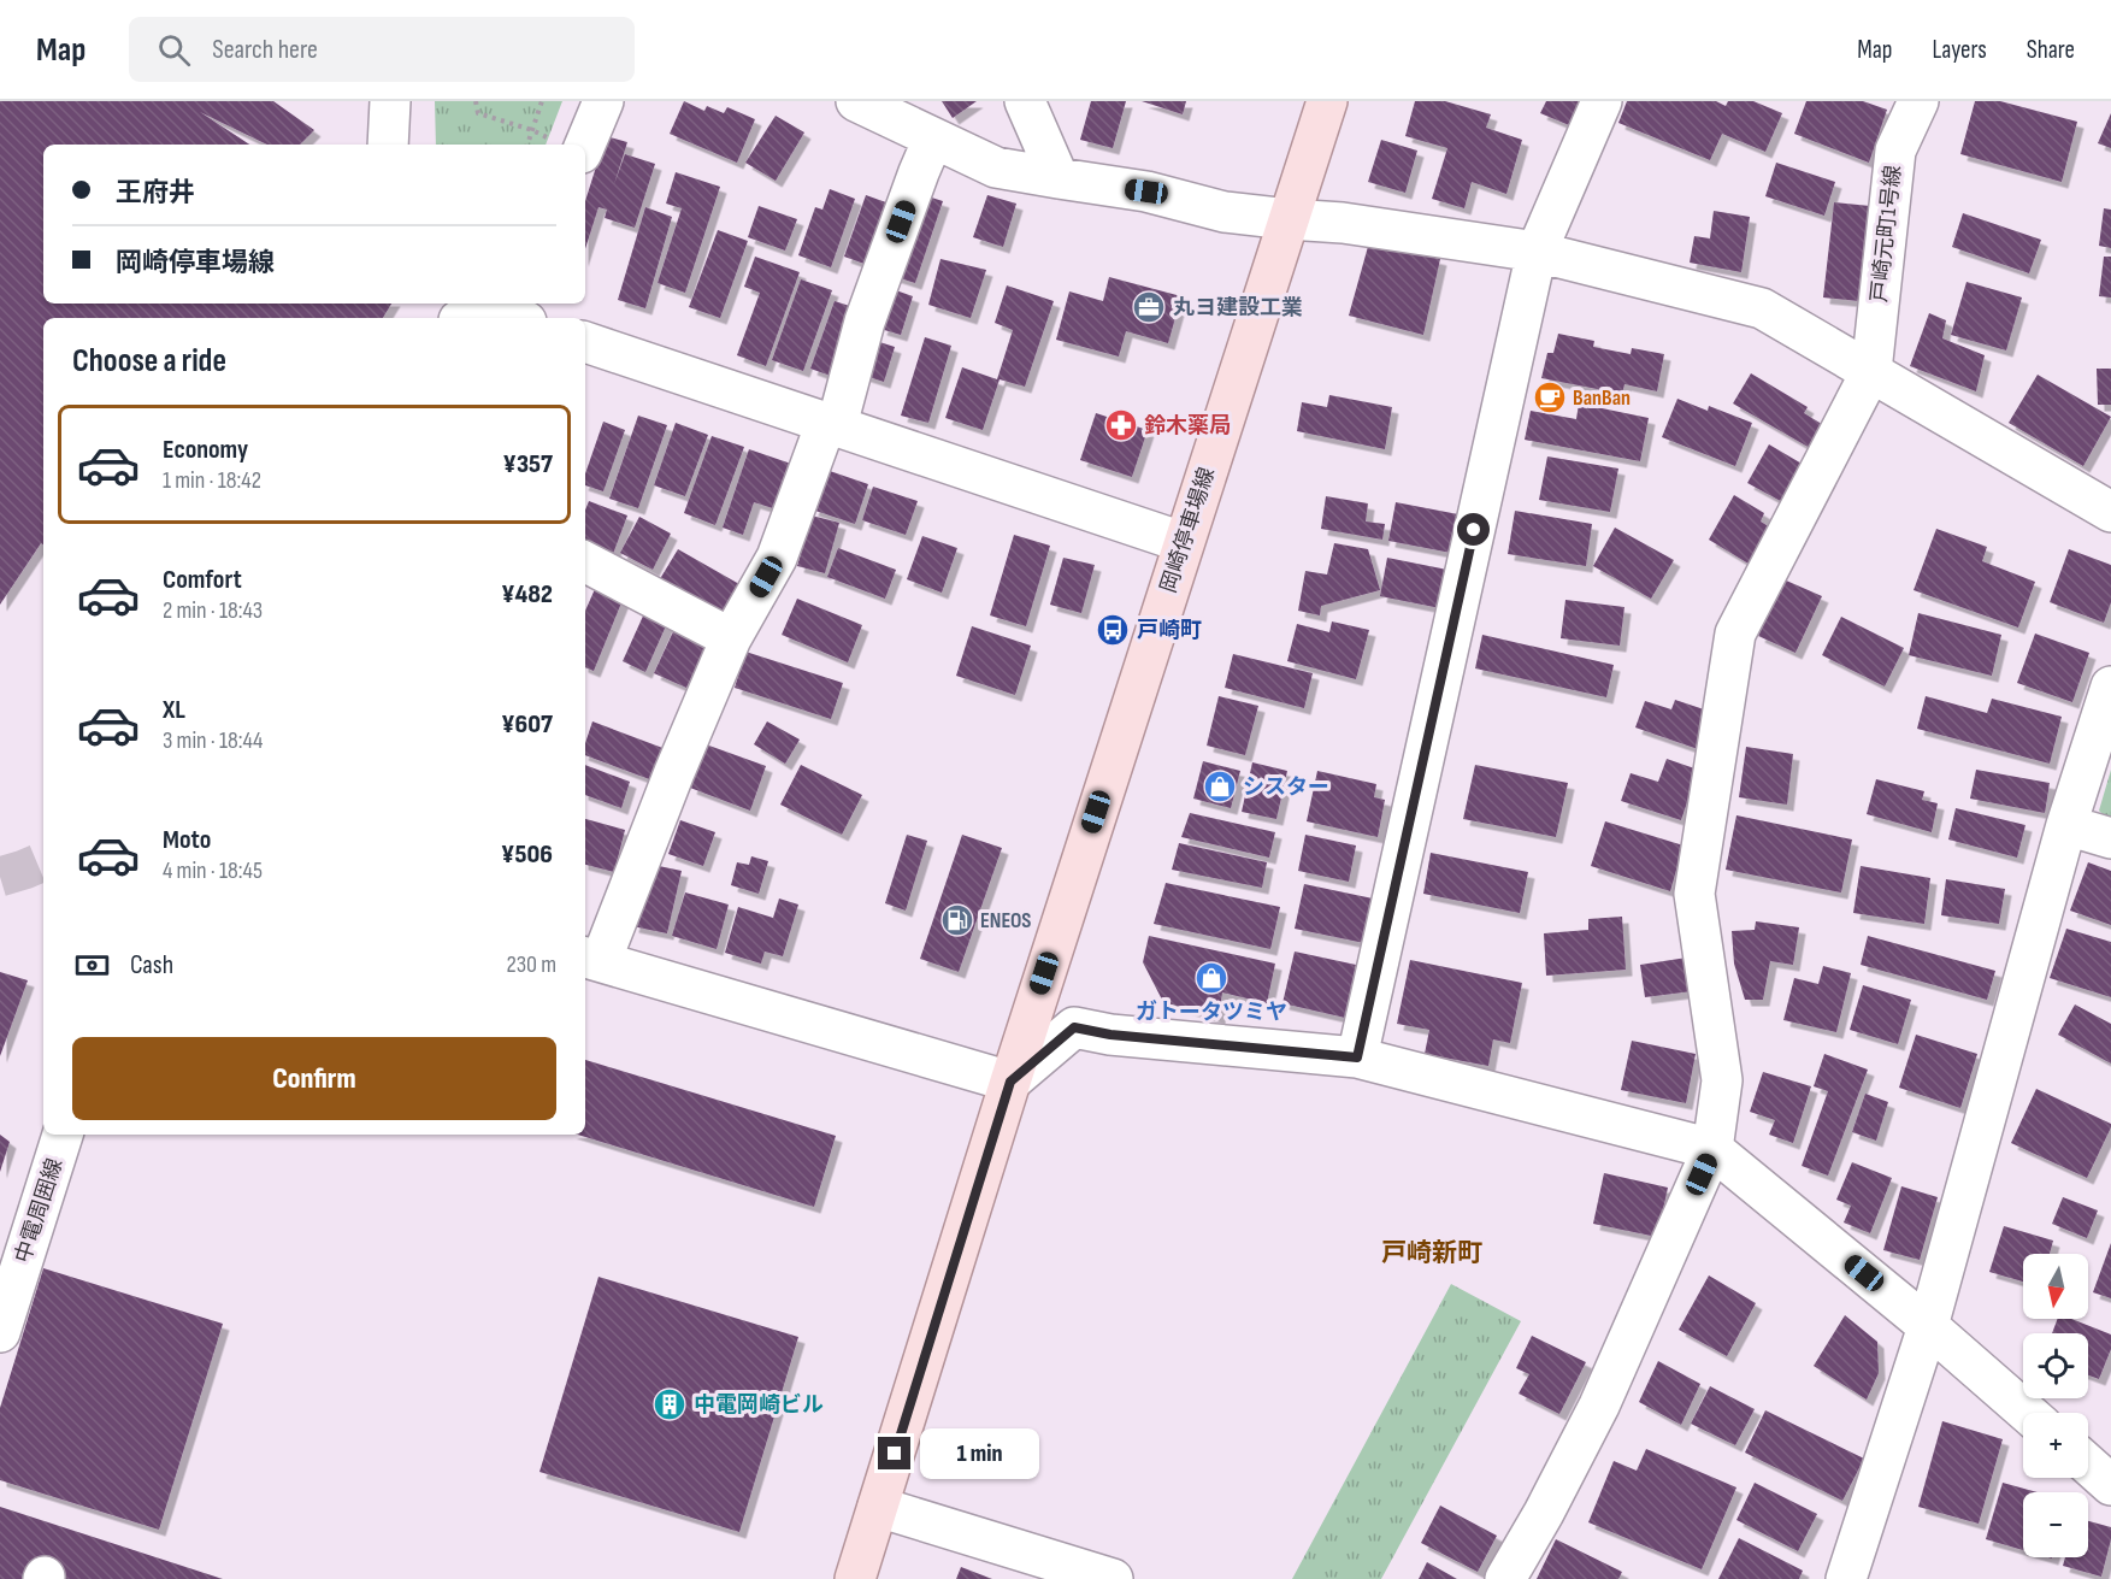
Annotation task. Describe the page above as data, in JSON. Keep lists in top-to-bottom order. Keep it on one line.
{"streets":{"main road":["岡崎停車場線"],"street":["戸崎元町1号線","中電周囲線"]},"districts":["戸崎新町"],"places":{"office":["丸ヨ建設工業"],"cafe":["BanBan"],"pharmacy":["鈴木薬局"],"bus stop":["戸崎町"],"shop":["シスター","ガトータツミヤ"],"fuel station":["ENEOS"],"building":["中電岡崎ビル"]},"north":"bottom","page":{"header":"Map","search":"Search here","nav":["Map","Layers","Share"],"banner":["王府井","岡崎停車場線"],"heading":"Choose a ride","list":[{"name":"Economy","note":"1 min · 18:42","value":"¥357"},{"name":"Comfort","note":"2 min · 18:43","value":"¥482"},{"name":"XL","note":"3 min · 18:44","value":"¥607"},{"name":"Moto","note":"4 min · 18:45","value":"¥506"}],"pay":["Cash","230 m"],"buttons":"Confirm","map_buttons":["+","−"],"bubble":"1 min"}}
